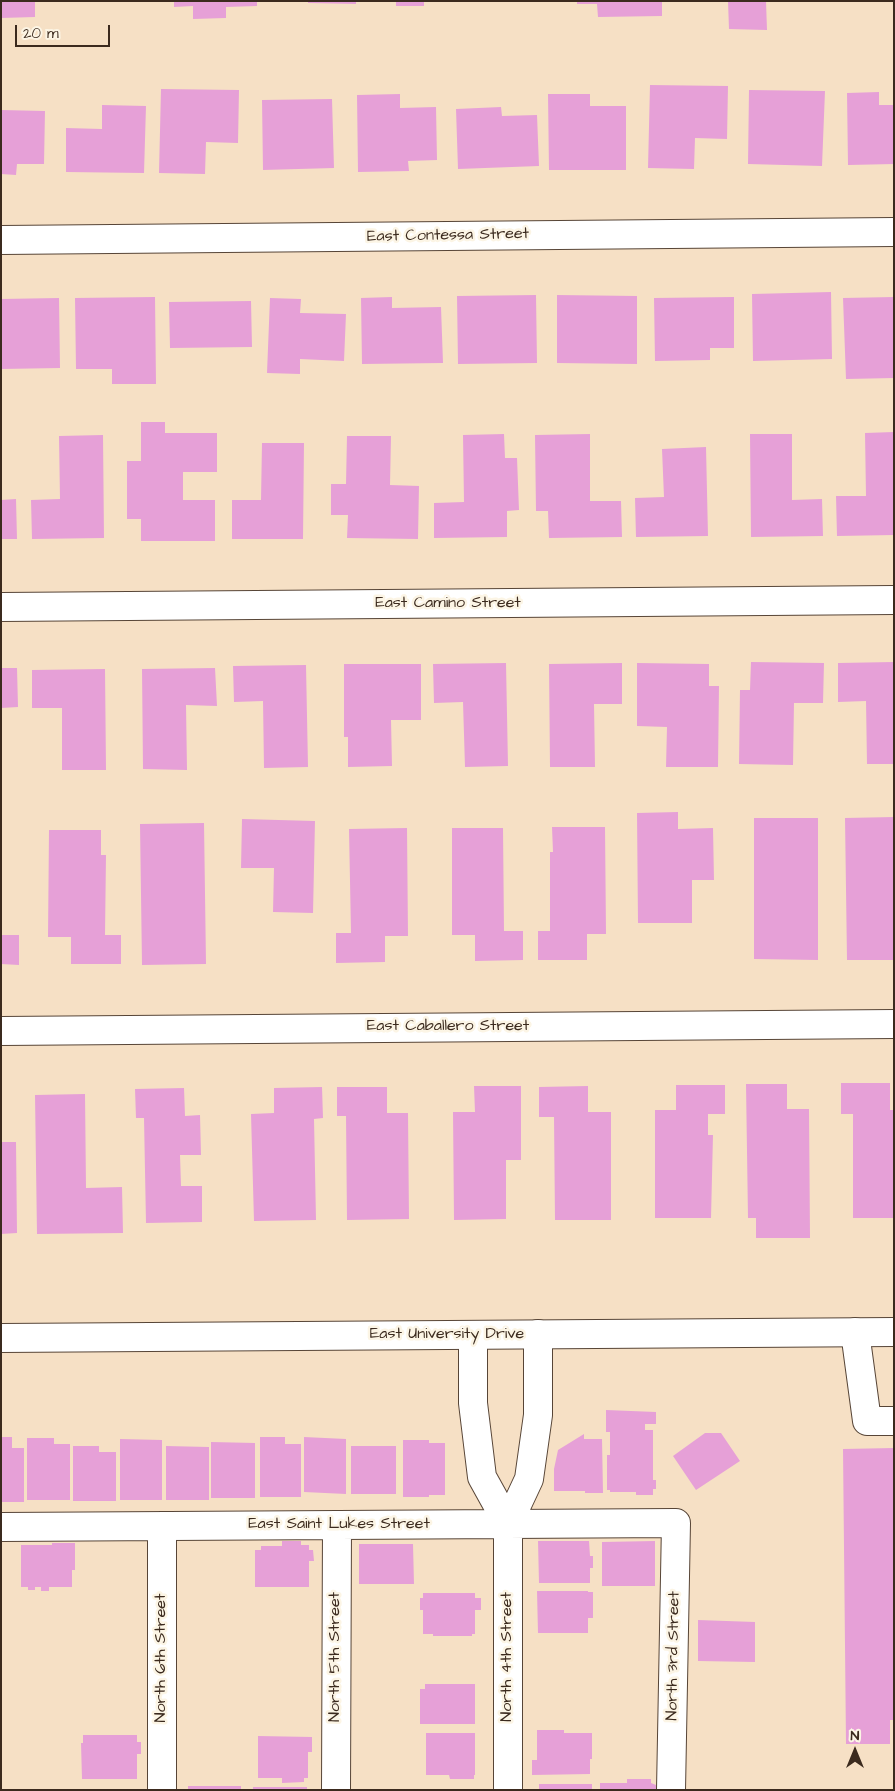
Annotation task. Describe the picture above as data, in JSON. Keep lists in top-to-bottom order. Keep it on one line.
{"streets":{"street":["East Contessa Street","East Camino Street","East Caballero Street","East University Drive","East Saint Lukes Street","North 3rd Street","North 5th Street","North 4th Street","North 6th Street"]},"crossings":[["East University Drive","North 4th Street"],["East Saint Lukes Street","North 3rd Street"],["East Saint Lukes Street","North 5th Street"],["East Saint Lukes Street","North 4th Street"],["East Saint Lukes Street","North 6th Street"]],"scale_bar":"20 m","north":"top"}
